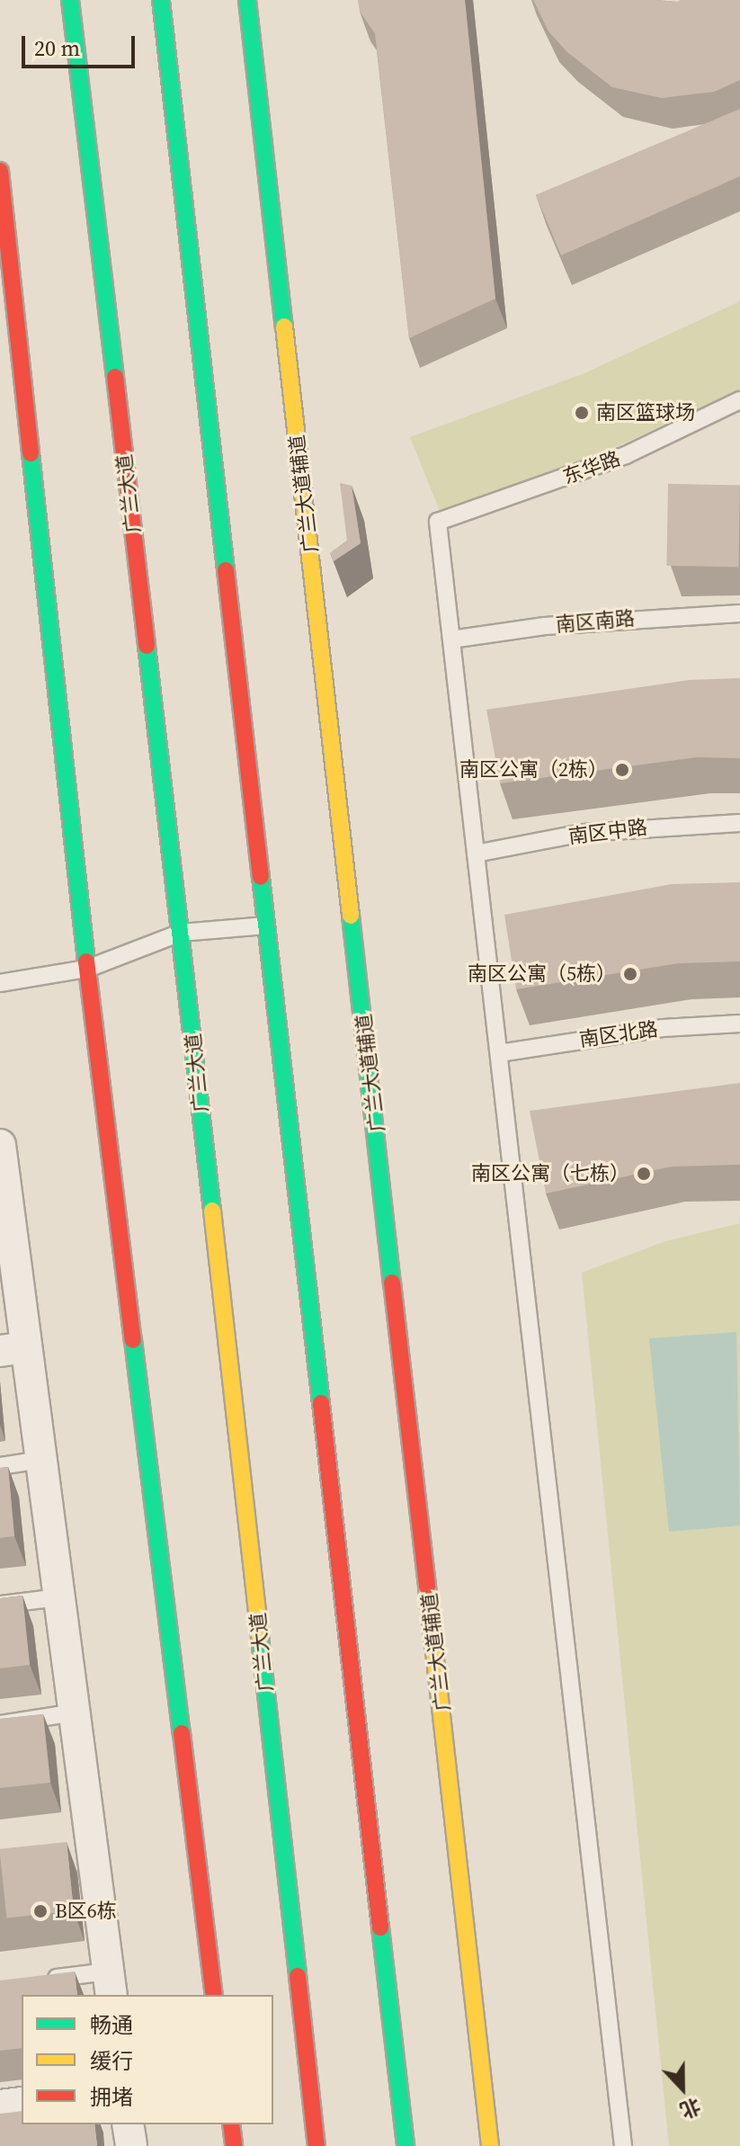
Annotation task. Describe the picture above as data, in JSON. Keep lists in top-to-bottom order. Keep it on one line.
{"streets":{"main road":["广兰大道","广兰大道辅道"],"lane":["东华路","南区南路","南区中路","南区北路"]},"crossings":[["东华路","南区南路"]],"places":["南区篮球场","南区公寓（2栋）","南区公寓（5栋）","南区公寓（七栋）","B区6栋"],"legend":["畅通","缓行","拥堵"],"scale_bar":"20 m","north":"bottom"}
